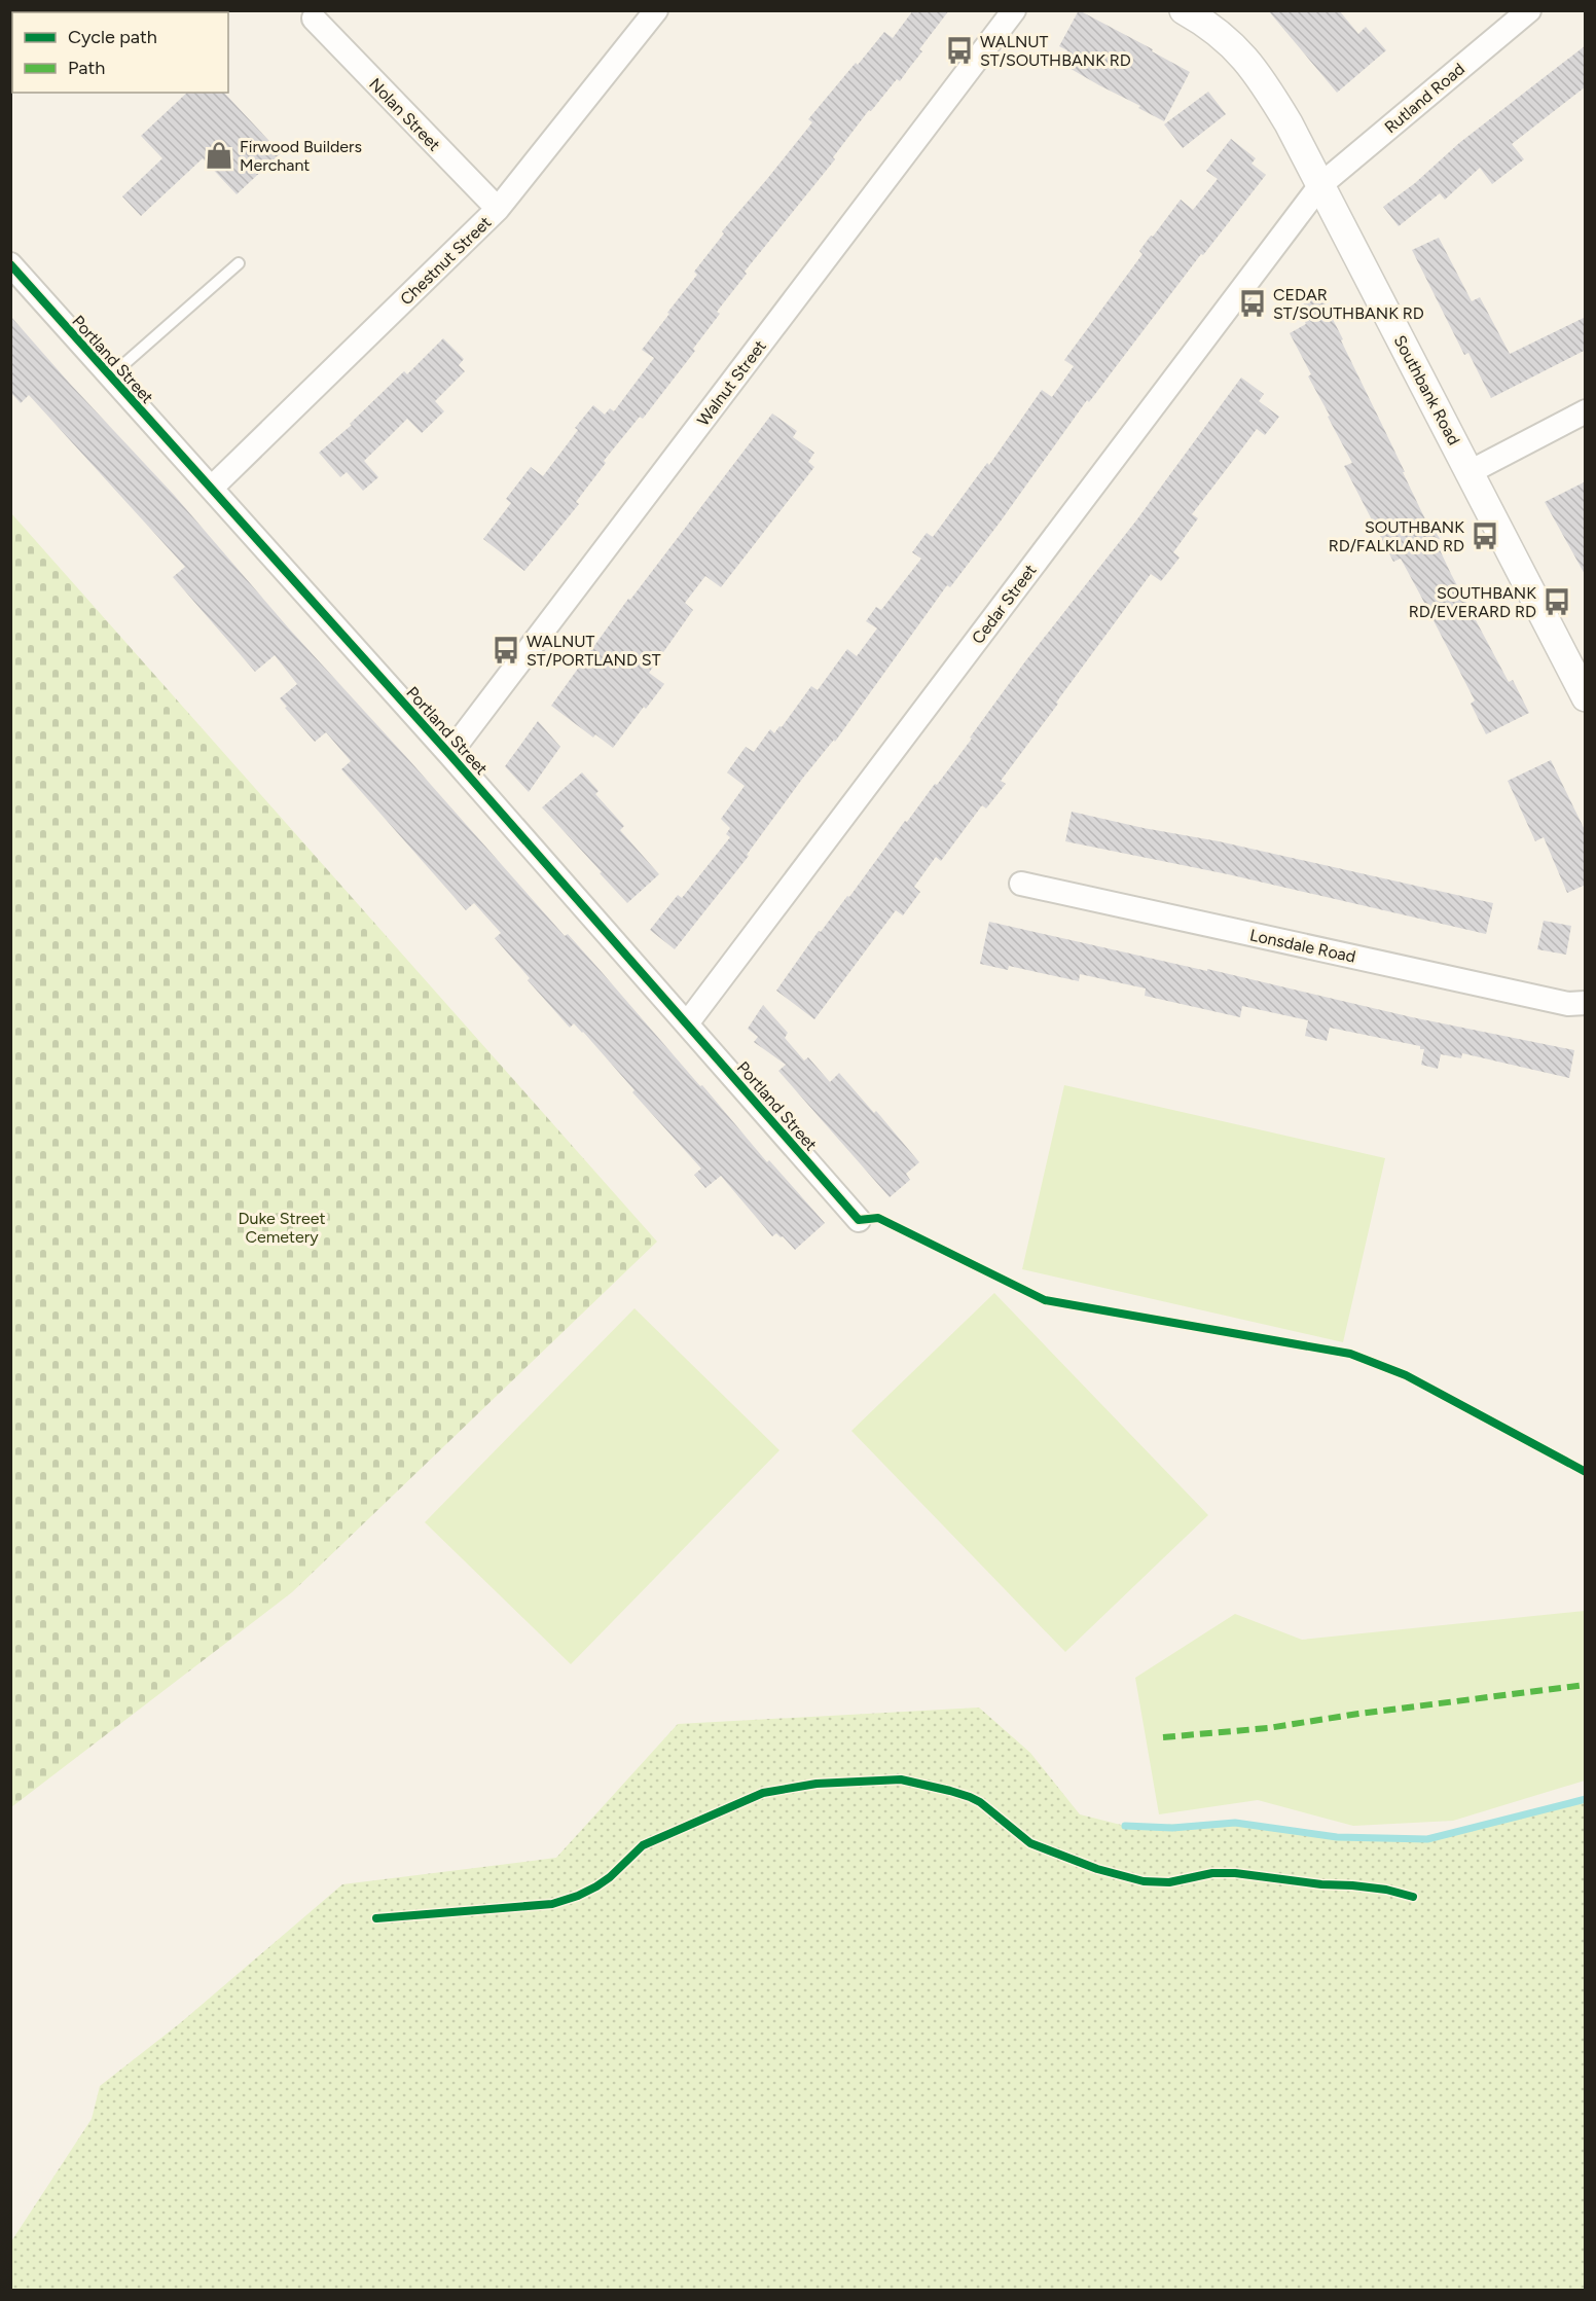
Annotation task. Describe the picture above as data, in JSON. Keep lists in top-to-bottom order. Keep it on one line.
{"streets":{"street":["Rutland Road","Nolan Street","Chestnut Street","Portland Street","Walnut Street","Southbank Road","Cedar Street","Lonsdale Road"]},"crossings":[["Rutland Road","Southbank Road"],["Rutland Road","Cedar Street"],["Nolan Street","Chestnut Street"],["Chestnut Street","Portland Street"],["Portland Street","Walnut Street"],["Portland Street","Cedar Street"],["Southbank Road","Cedar Street"]],"parks":["Duke Street Cemetery"],"places":{"bus stop":["WALNUT ST/SOUTHBANK RD","CEDAR ST/SOUTHBANK RD","SOUTHBANK RD/FALKLAND RD","SOUTHBANK RD/EVERARD RD","WALNUT ST/PORTLAND ST"],"shop":["Firwood Builders Merchant"]},"legend":["Cycle path","Path"]}
